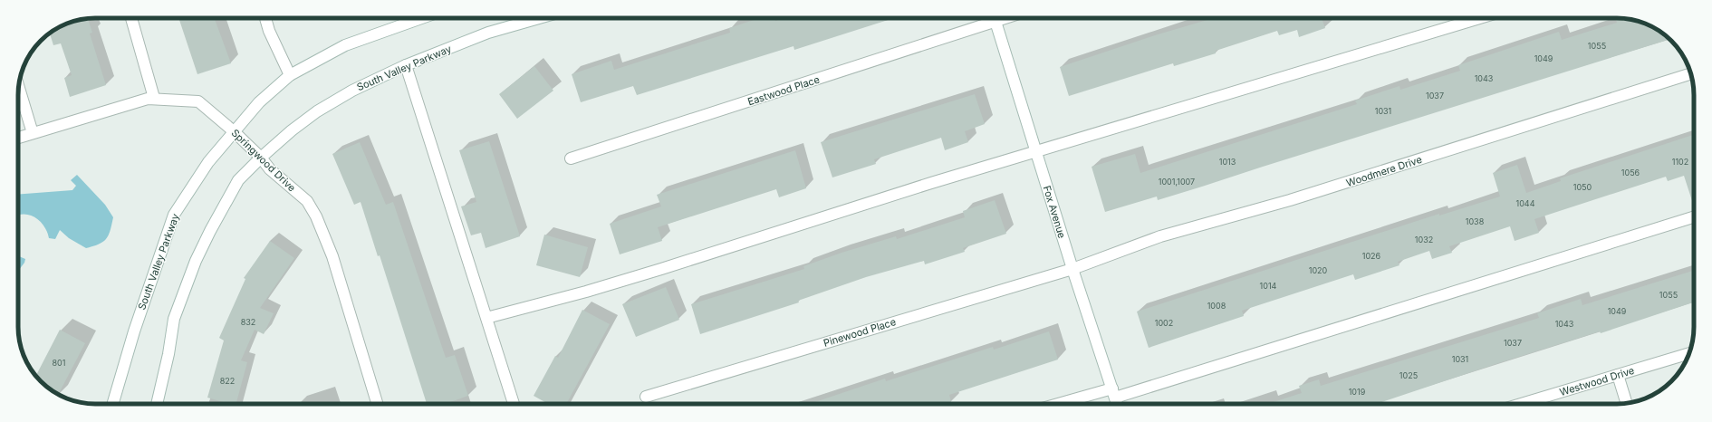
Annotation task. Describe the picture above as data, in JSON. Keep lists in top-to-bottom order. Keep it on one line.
{"streets":{"street":["South Valley Parkway","Eastwood Place","Springwood Drive","Woodmere Drive","Fox Avenue","Pinewood Place","Westwood Drive"]},"crossings":[["South Valley Parkway","Springwood Drive"],["Woodmere Drive","Fox Avenue"],["Woodmere Drive","Pinewood Place"],["Fox Avenue","Pinewood Place"]],"house_numbers":["1055","1049","1043","1037","1031","1013","1102","1056","1001,1007","1050","1044","1038","1032","1026","1020","1014","1055","1008","1049","832","1002","1043","1037","1031","801","1025","822","1019"]}
